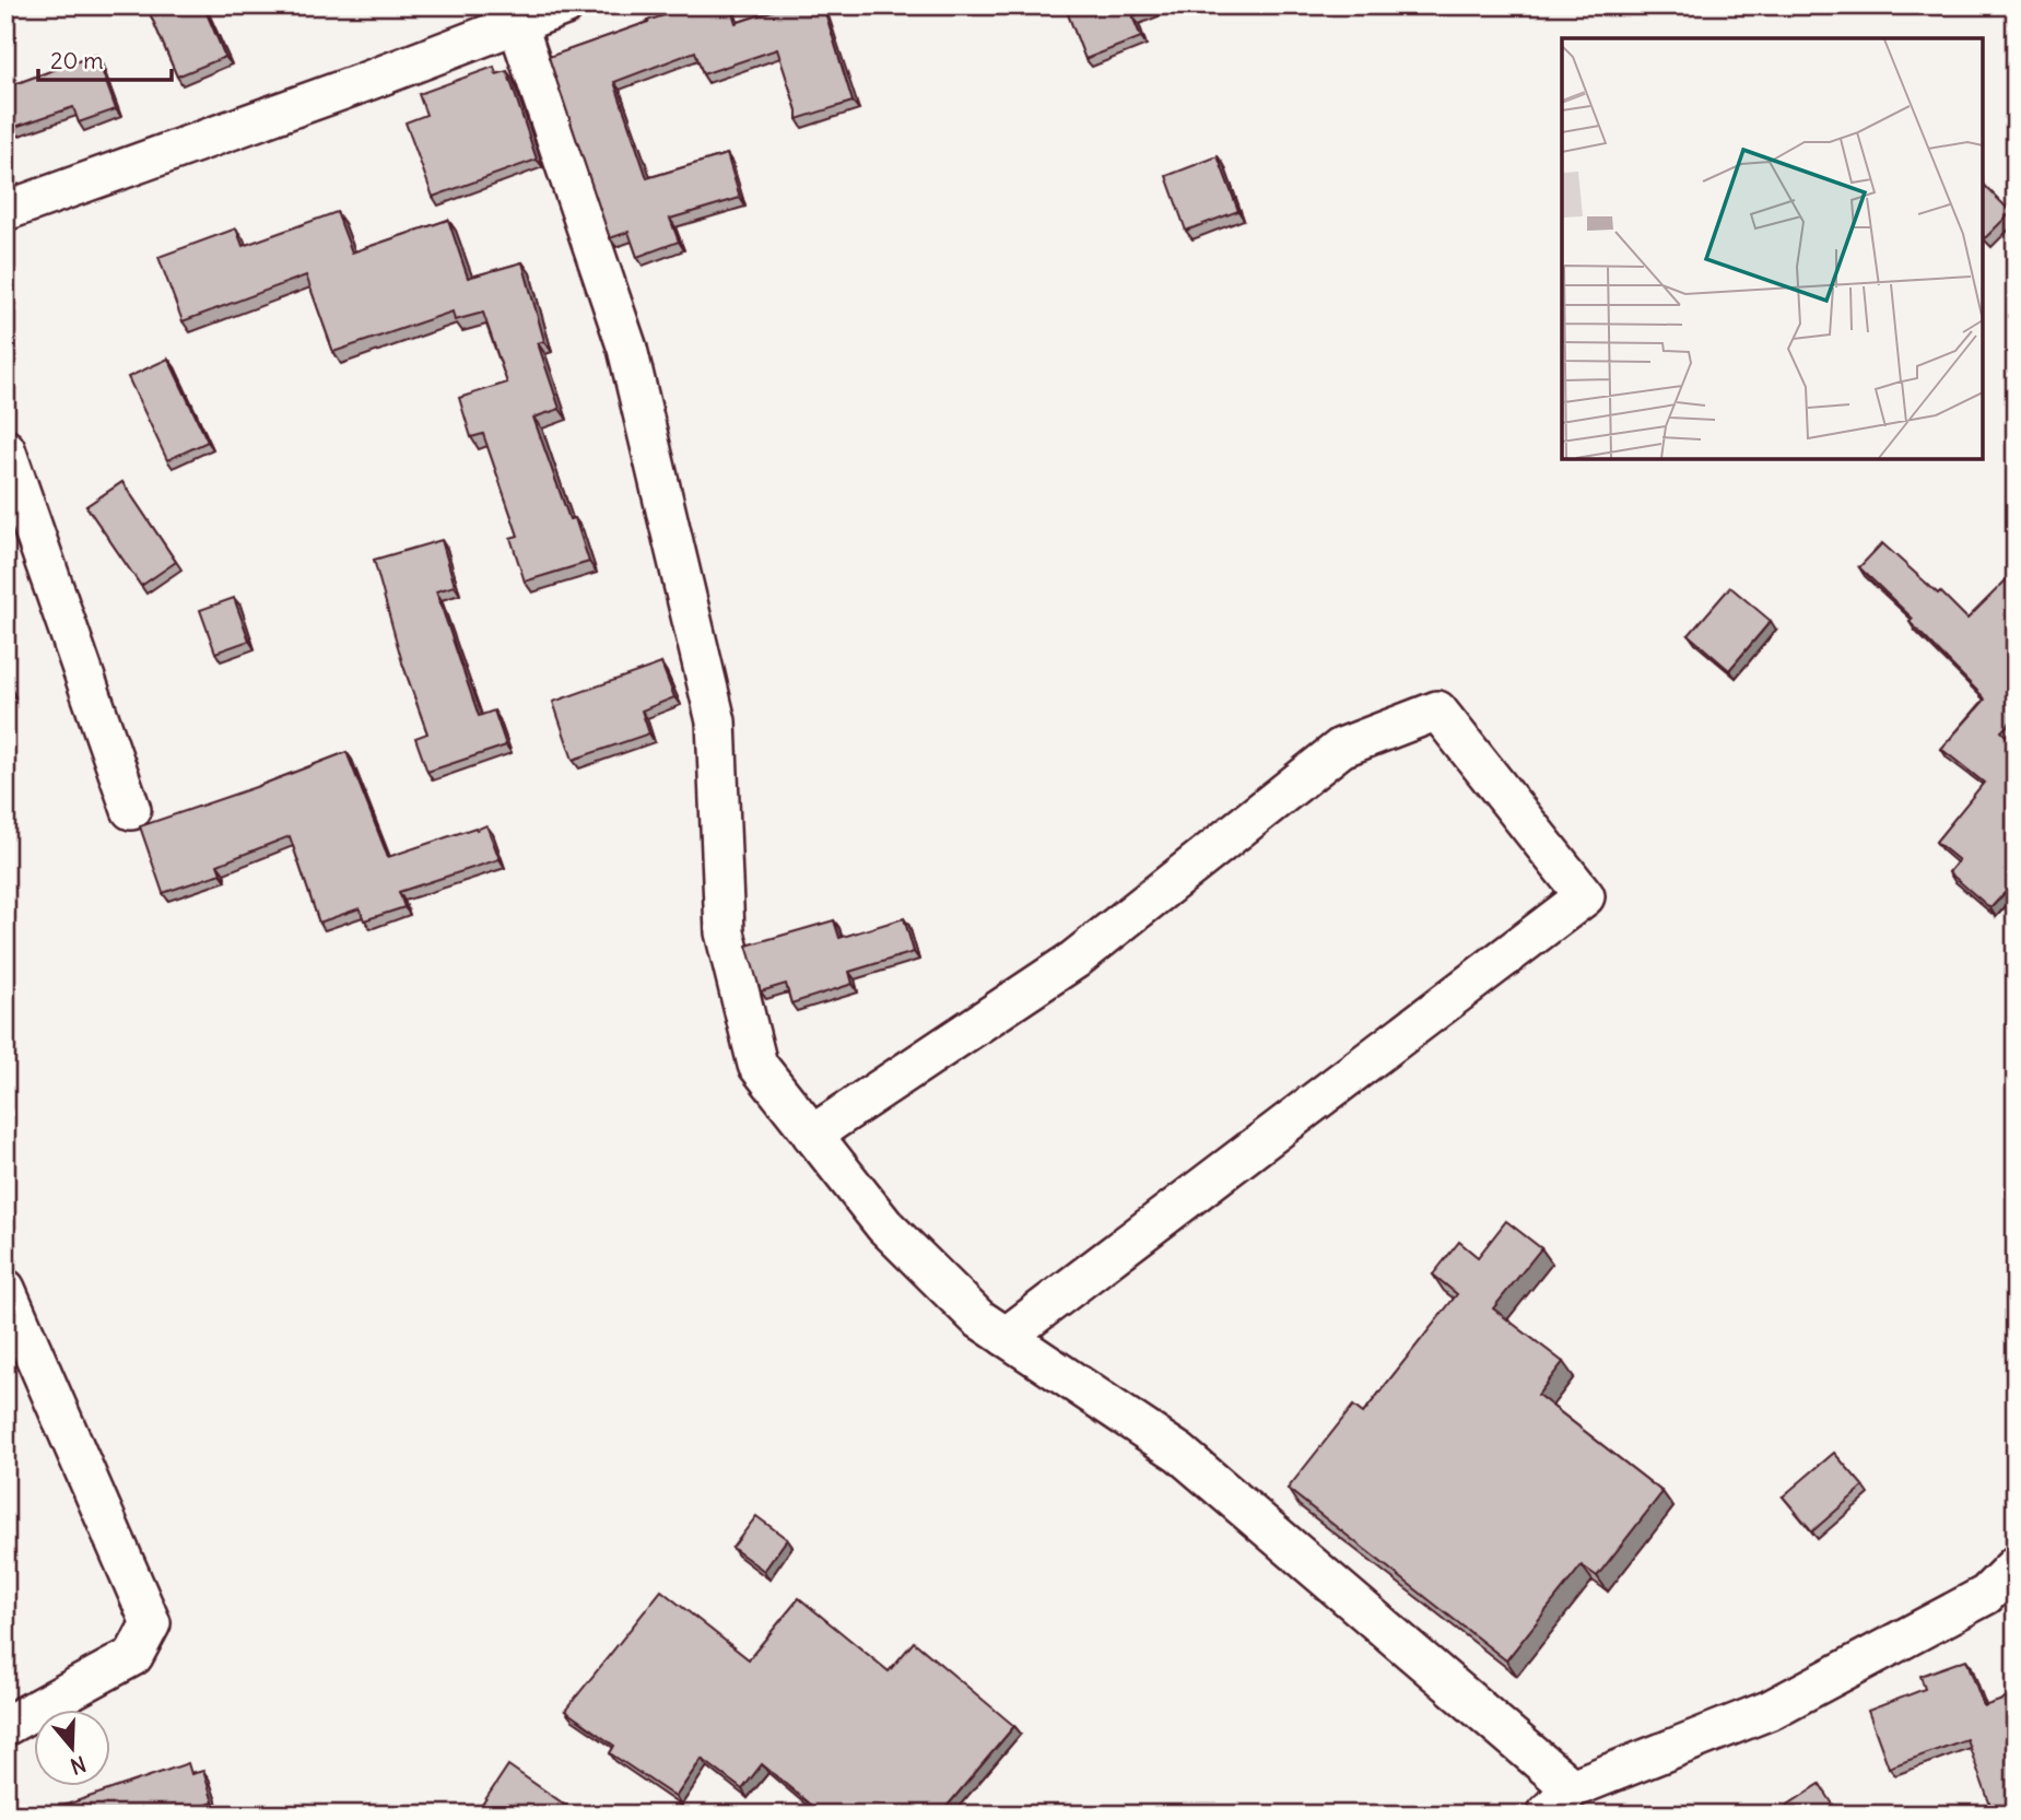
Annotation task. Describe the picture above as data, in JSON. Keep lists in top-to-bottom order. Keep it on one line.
{"scale_bar":"20 m","north":"bottom"}
